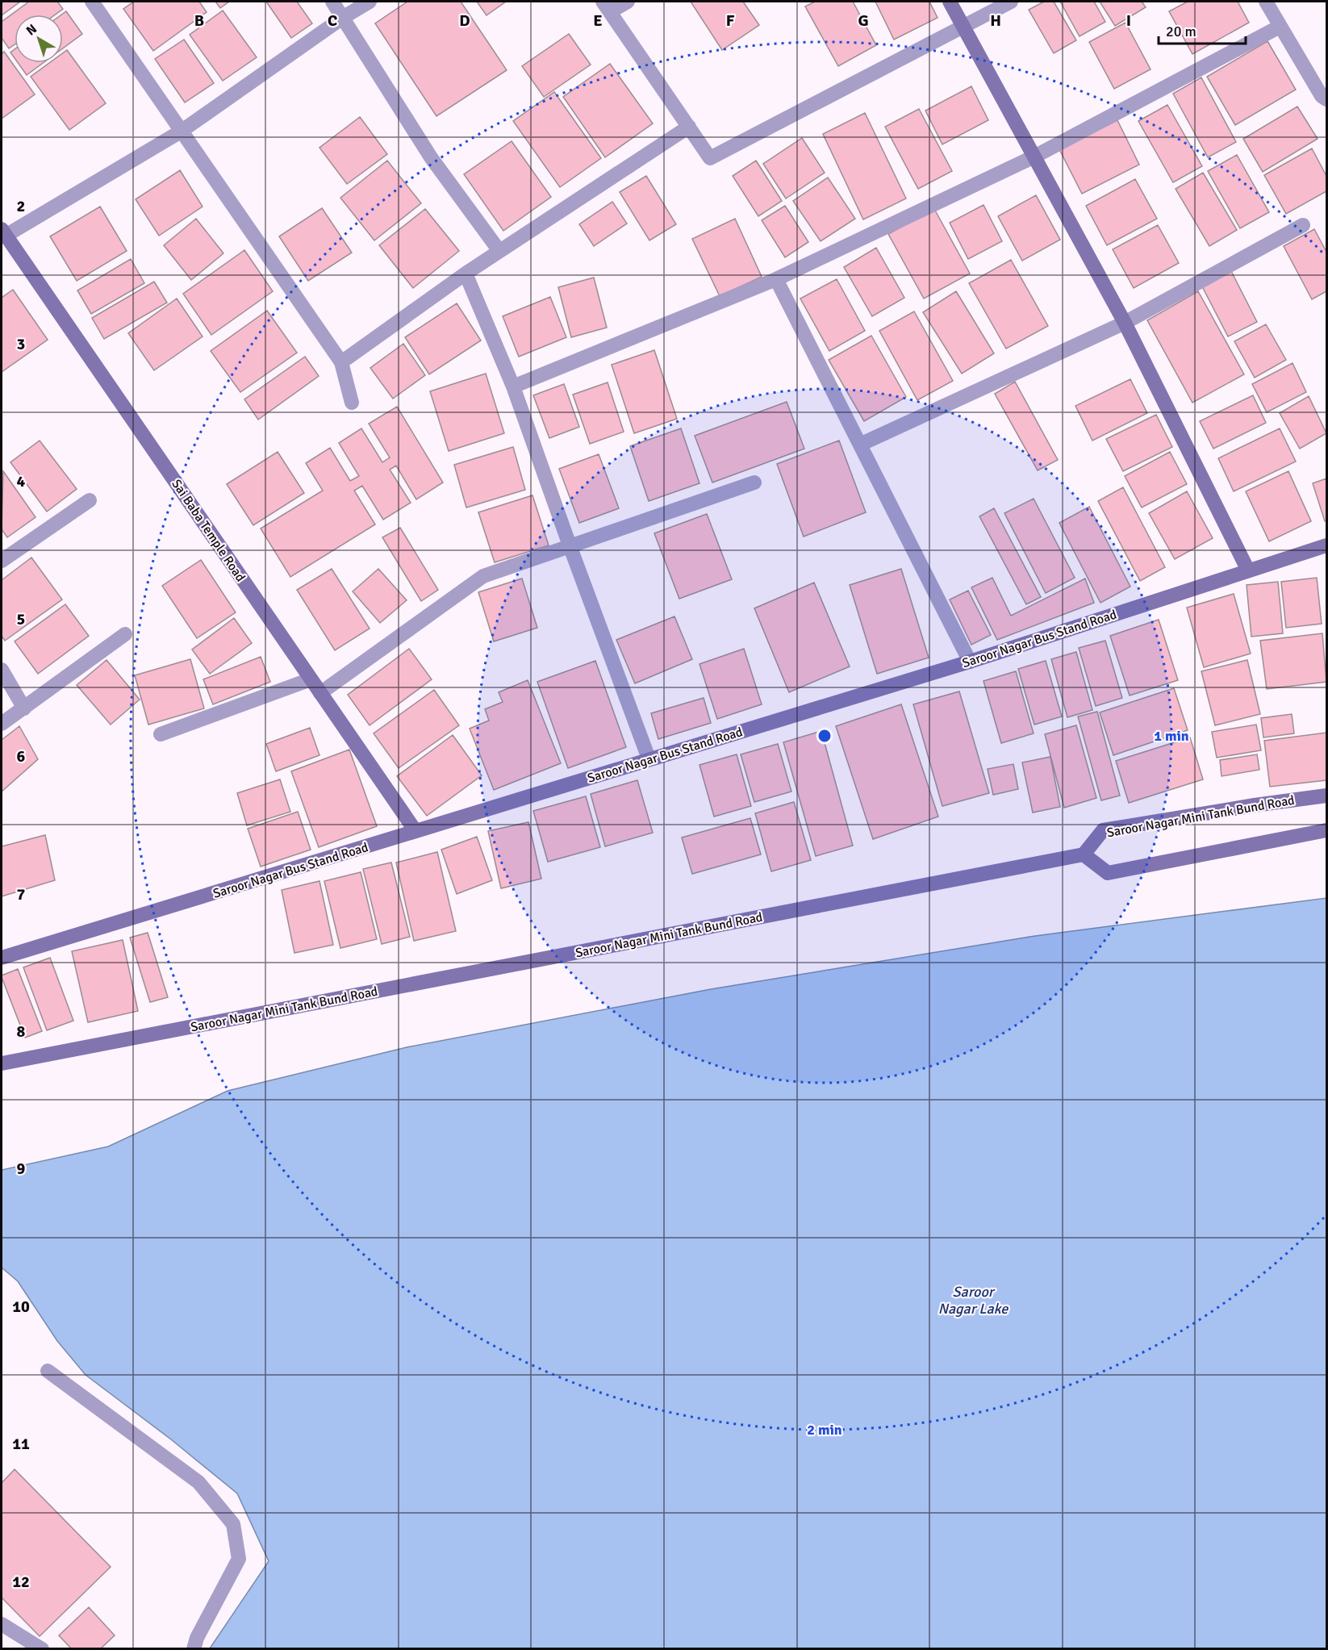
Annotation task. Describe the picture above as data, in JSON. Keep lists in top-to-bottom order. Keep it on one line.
{"streets":{"street":["Sai Baba Temple Road","Saroor Nagar Bus Stand Road","Saroor Nagar Mini Tank Bund Road"]},"crossings":[["Sai Baba Temple Road","Saroor Nagar Bus Stand Road"]],"water":["Saroor Nagar Lake"],"scale_bar":"20 m","north":"top left","grid":{"columns":["B","C","D","E","F","G","H","I"],"rows":["2","3","4","5","6","7","8","9","10","11","12"]},"rings":["1 min","2 min"]}
